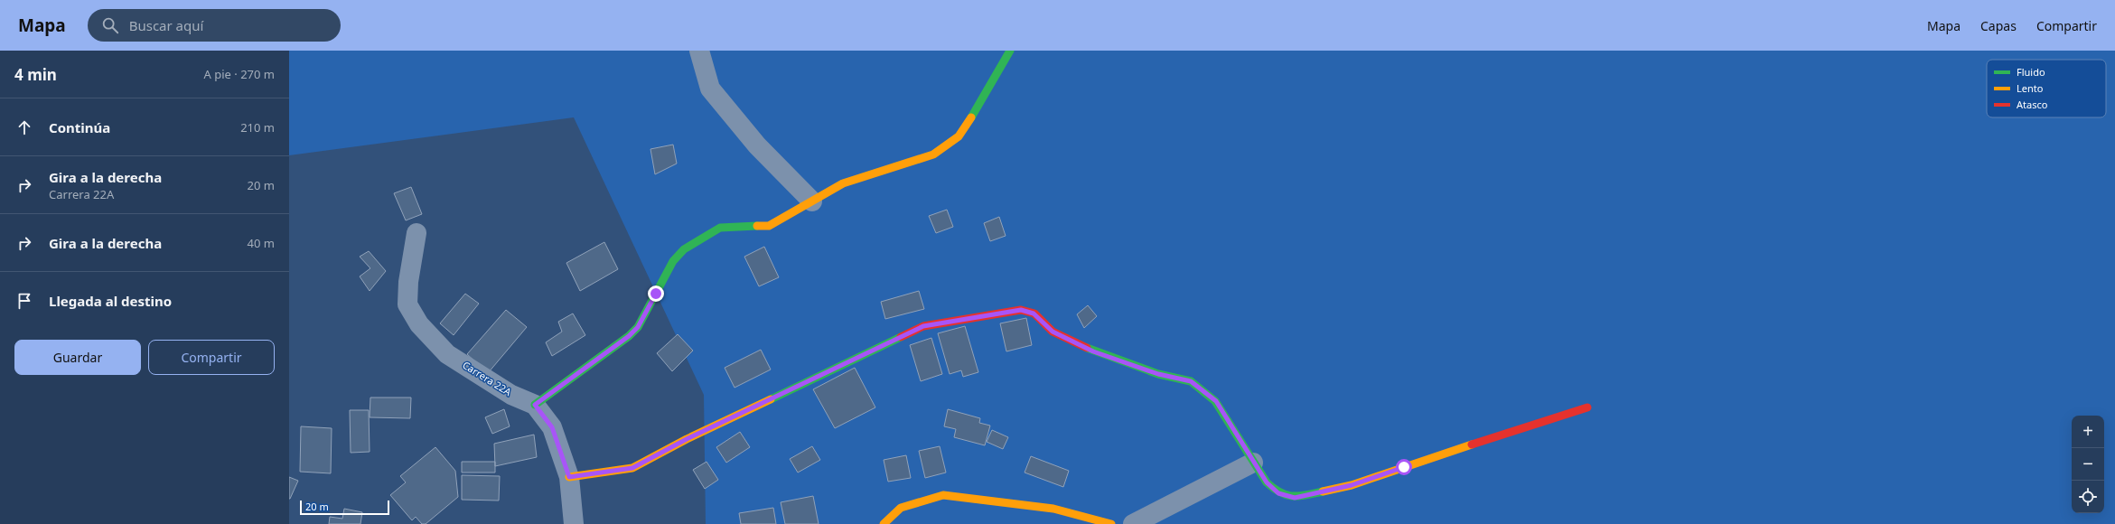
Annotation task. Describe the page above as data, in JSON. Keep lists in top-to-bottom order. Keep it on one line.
{"streets":{"street":["Carrera 22A"]},"legend":["Fluido","Lento","Atasco"],"scale_bar":"20 m","page":{"header":"Mapa","search":"Buscar aquí","nav":["Mapa","Capas","Compartir"],"heading":["4 min","A pie · 270 m"],"list":[["Continúa","210 m"],["Gira a la derecha","Carrera 22A","20 m"],["Gira a la derecha","40 m"],"Llegada al destino"],"buttons":["Guardar","Compartir"],"map_buttons":["+","−"],"scale":"20 m"}}
